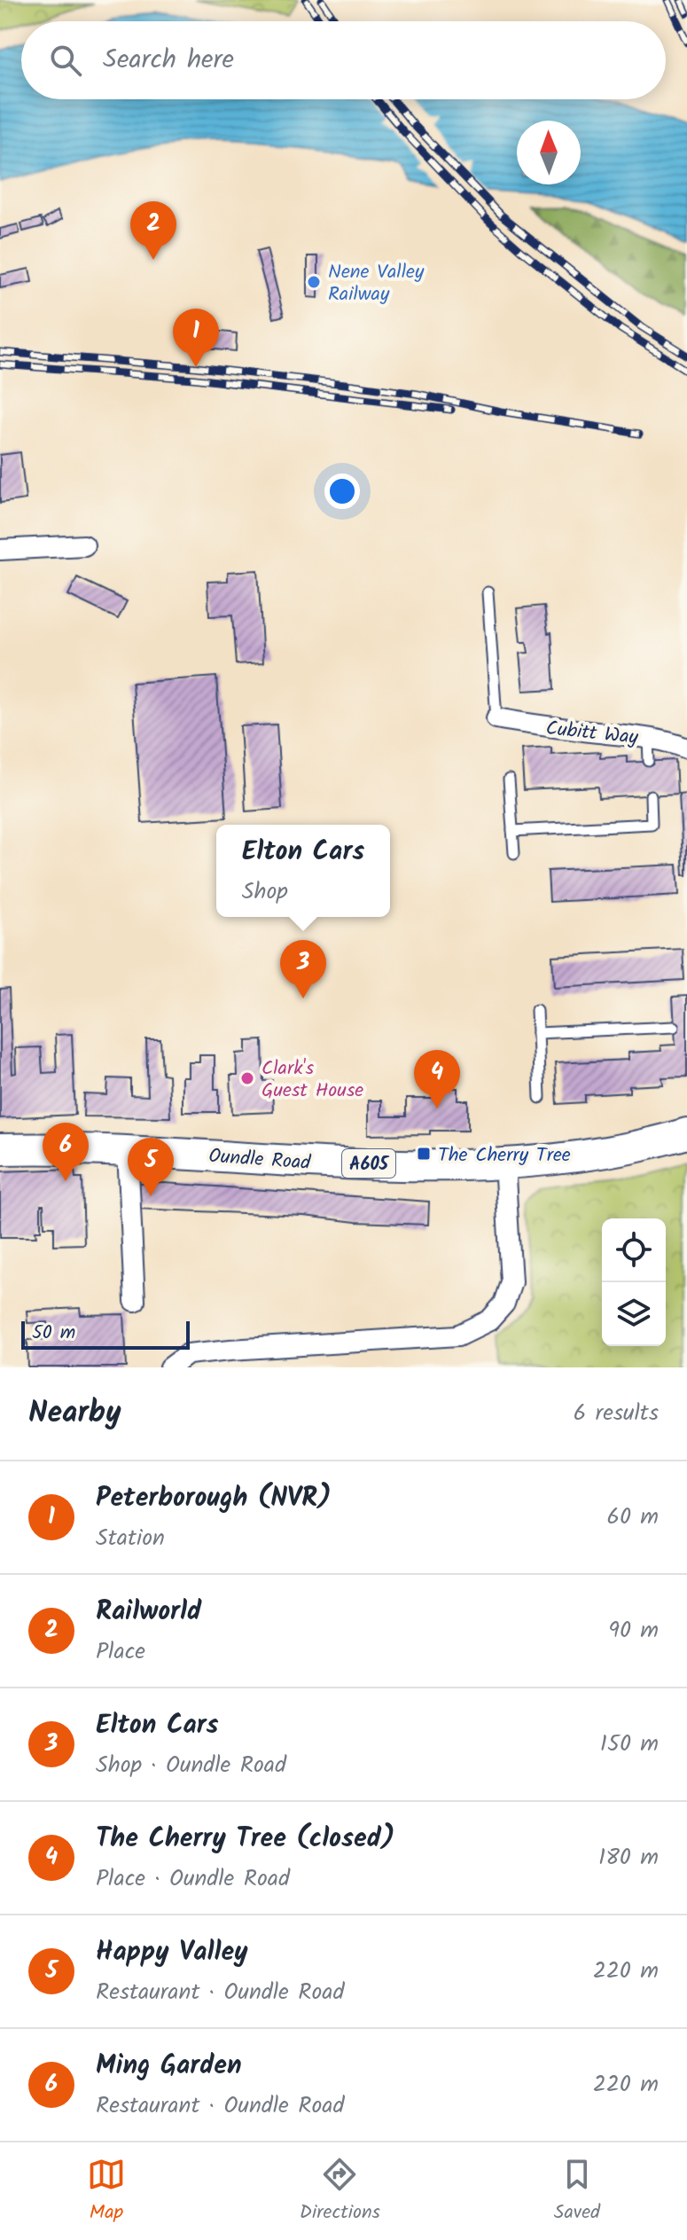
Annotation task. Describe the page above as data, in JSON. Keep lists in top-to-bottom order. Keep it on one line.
{"streets":{"main road":["Oundle Road","A605"],"street":["Cubitt Way"]},"places":{"other":["Nene Valley Railway","Clark's Guest House"],"transit":["The Cherry Tree"]},"scale_bar":"50 m","north":"top","page":{"search":"Search here","pins":["2","1","3","4","6","5"],"popup":["Elton Cars","Shop"],"scale":"50 m","heading":["Nearby","6 results"],"list":[{"mark":"1","name":"Peterborough (NVR)","note":"Station","value":"60 m"},{"mark":"2","name":"Railworld","note":"Place","value":"90 m"},{"mark":"3","name":"Elton Cars","note":"Shop · Oundle Road","value":"150 m"},{"mark":"4","name":"The Cherry Tree (closed)","note":"Place · Oundle Road","value":"180 m"},{"mark":"5","name":"Happy Valley","note":"Restaurant · Oundle Road","value":"220 m"},{"mark":"6","name":"Ming Garden","note":"Restaurant · Oundle Road","value":"220 m"}],"nav":["Map","Directions","Saved"]}}
